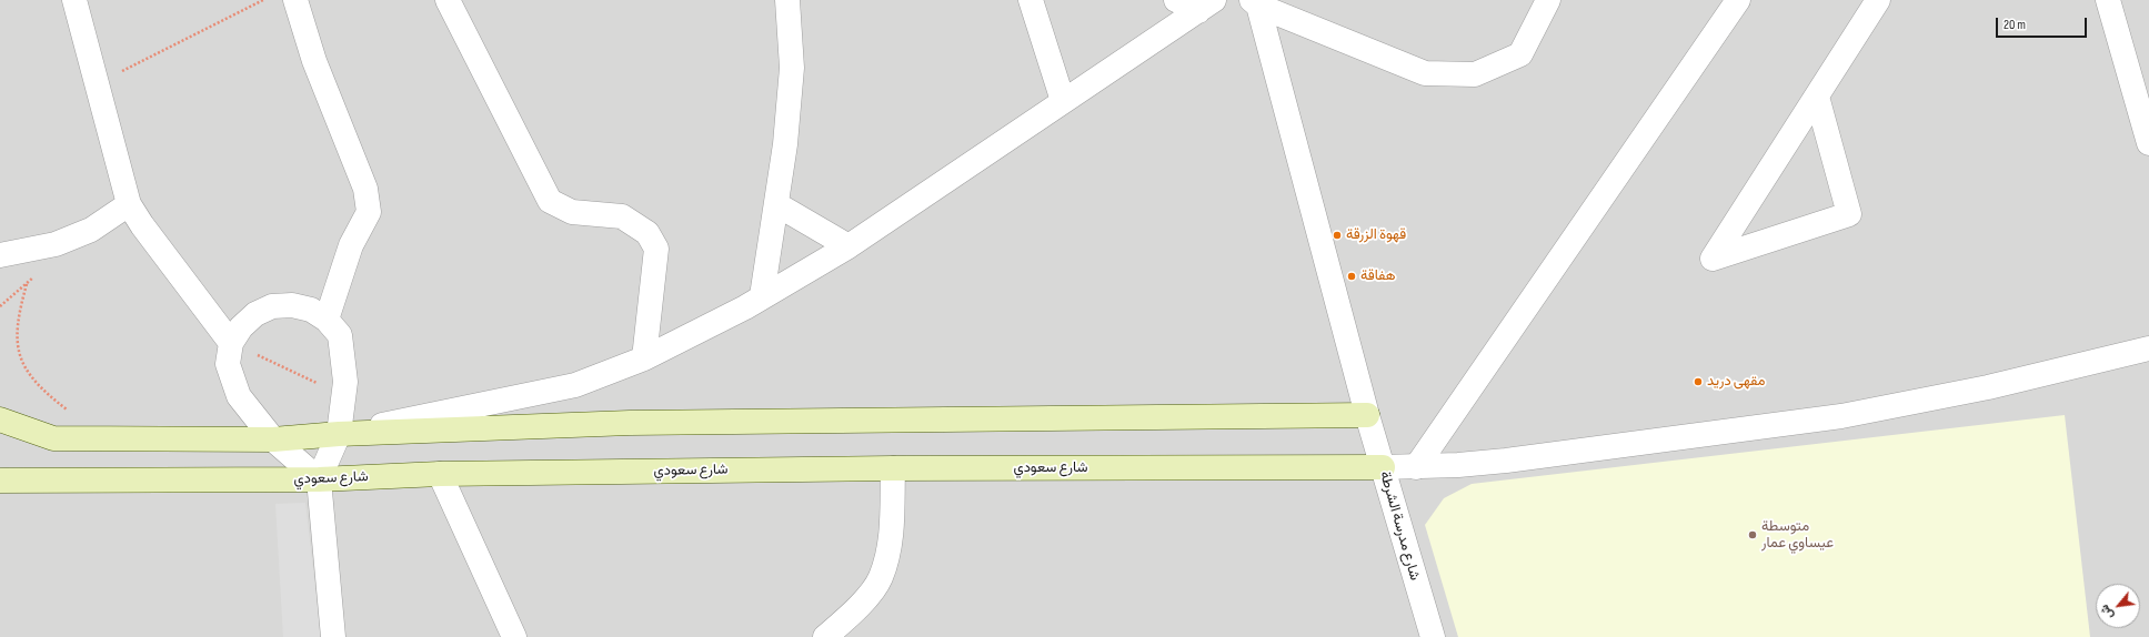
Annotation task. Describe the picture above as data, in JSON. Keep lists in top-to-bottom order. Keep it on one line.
{"streets":{"main road":["شارع سعودي"],"street":["شارع مدرسة الشرطة"]},"crossings":[["شارع سعودي","شارع مدرسة الشرطة"]],"places":["قهوة الزرقة","هفاقة","مقهى دريد","متوسطة عيساوي عمار"],"scale_bar":"20 m","north":"bottom left"}
